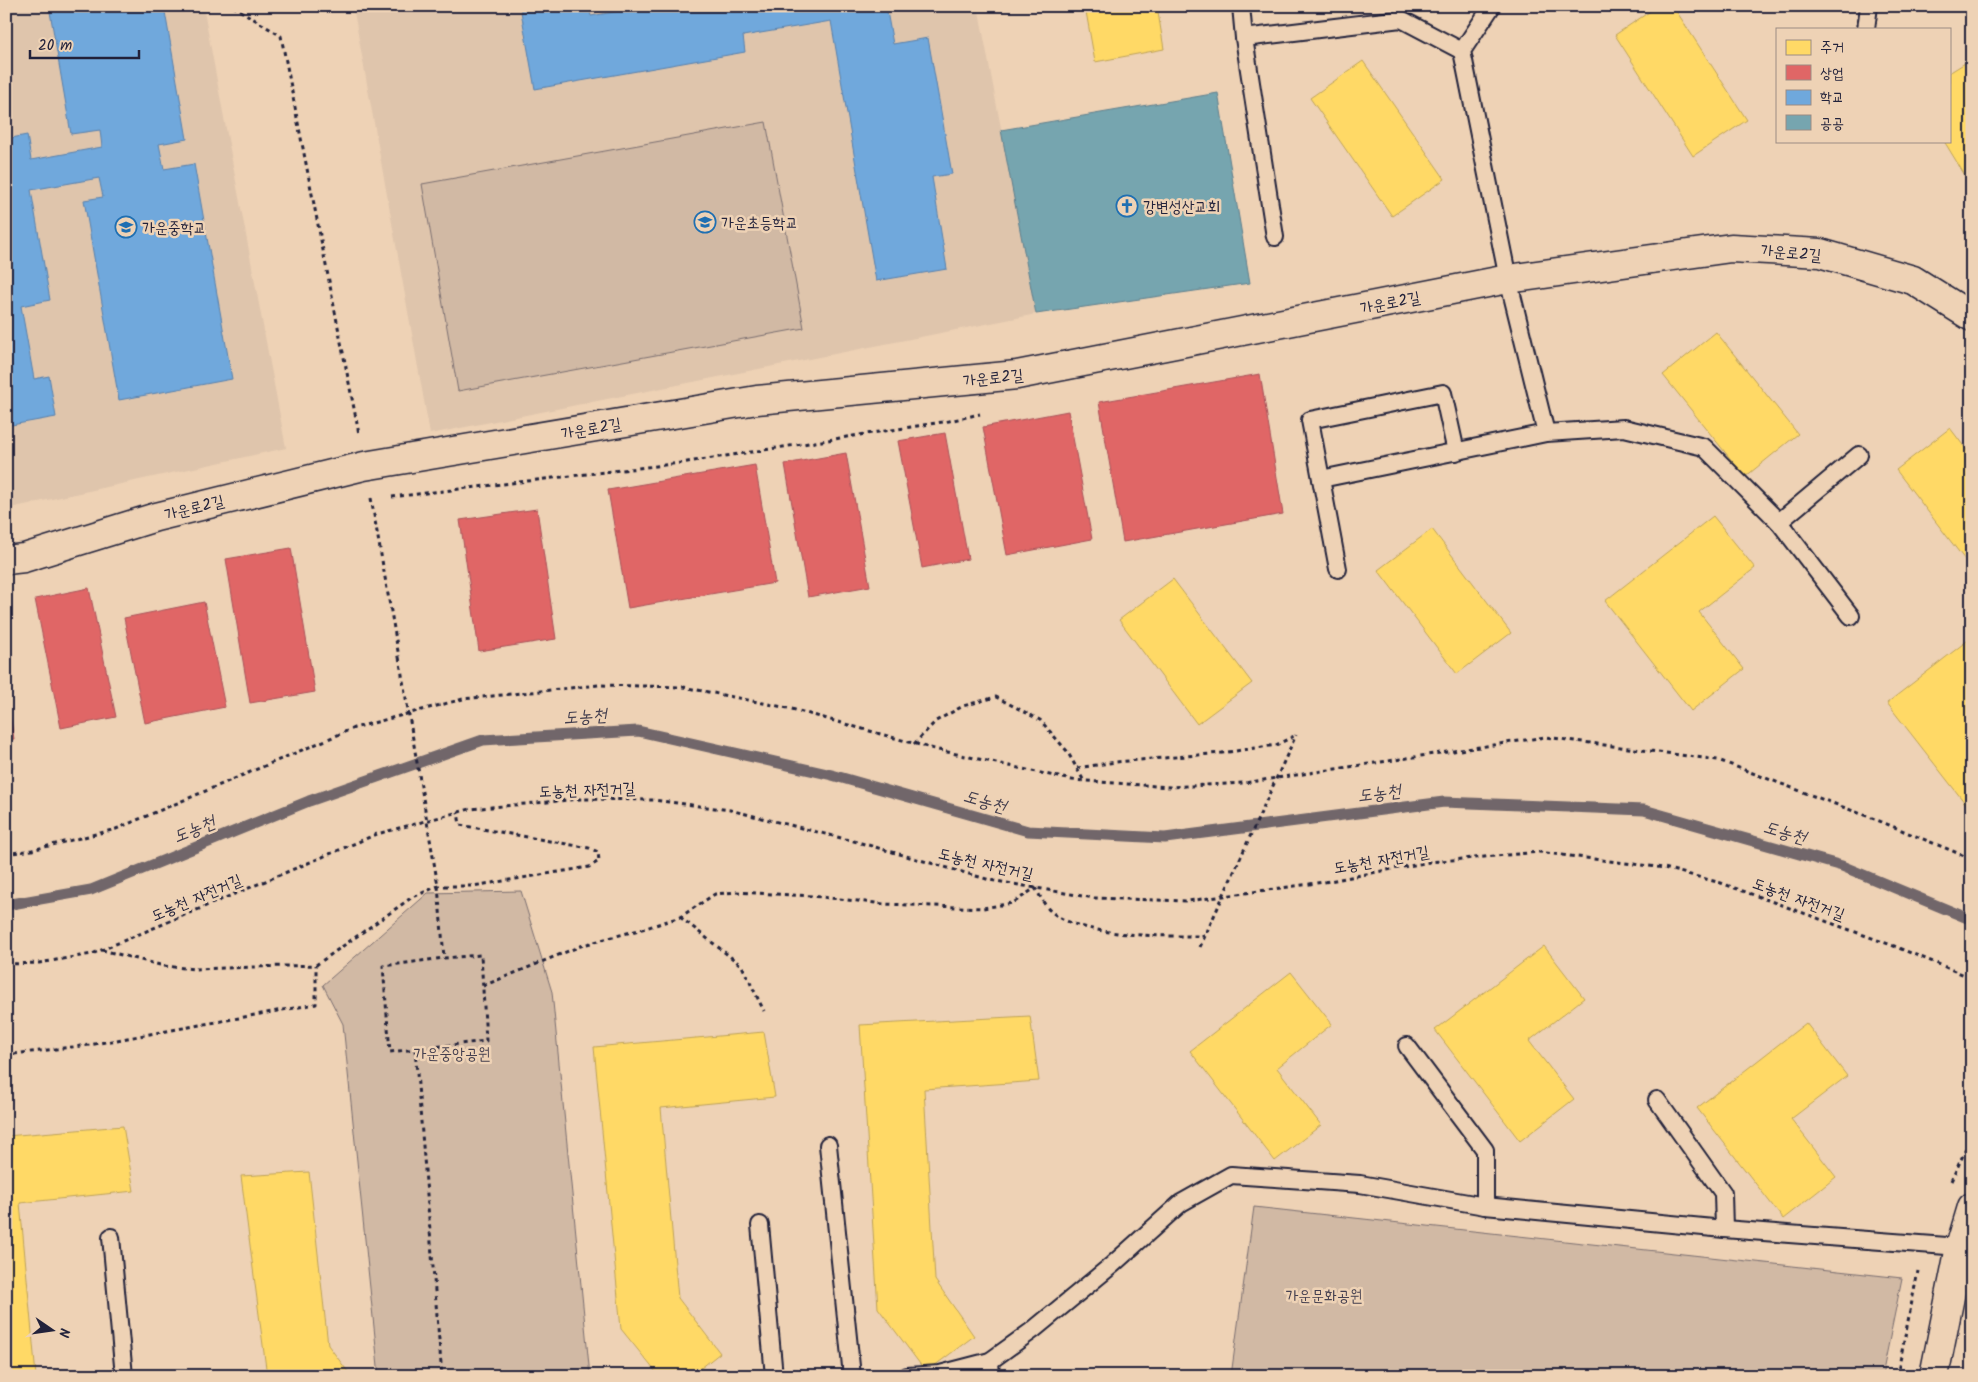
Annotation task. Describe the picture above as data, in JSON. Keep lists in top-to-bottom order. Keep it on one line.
{"streets":{"street":["가운로2길"],"path":["도농천 자전거길"]},"water":["도농천"],"parks":["가운중앙공원","가운문화공원"],"places":{"church":["강변성산교회"],"school or university":["가운초등학교","가운중학교"]},"legend":["주거","상업","학교","공공"],"scale_bar":"20 m","north":"right"}
